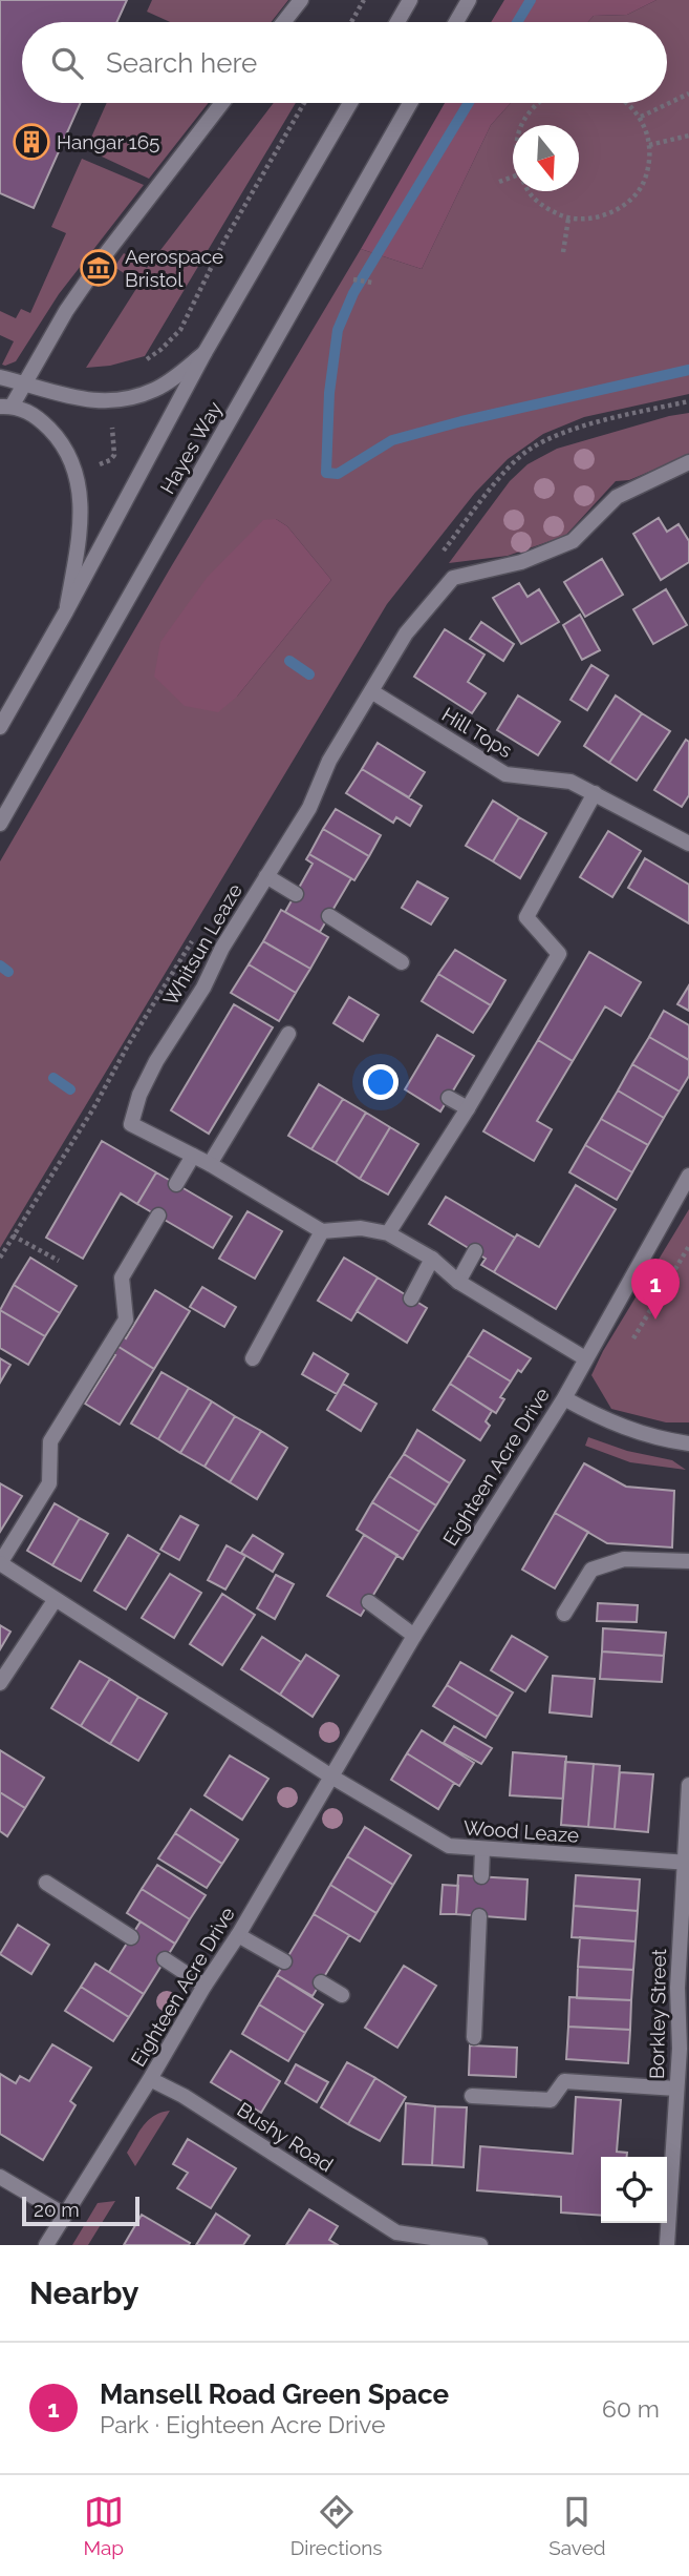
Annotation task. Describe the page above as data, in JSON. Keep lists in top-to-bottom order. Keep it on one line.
{"streets":{"street":["Hayes Way","Hill Tops","Whitsun Leaze","Eighteen Acre Drive","Wood Leaze","Borkley Street","Bushy Road"]},"crossings":[["Hill Tops","Whitsun Leaze"],["Eighteen Acre Drive","Wood Leaze"],["Eighteen Acre Drive","Bushy Road"],["Wood Leaze","Borkley Street"]],"places":{"building":["Hangar 165"],"museum":["Aerospace Bristol"]},"scale_bar":"20 m","north":"bottom","page":{"search":"Search here","pins":"1","scale":"20 m","heading":"Nearby","list":[{"mark":"1","name":"Mansell Road Green Space","note":"Park · Eighteen Acre Drive","value":"60 m"}],"nav":["Map","Directions","Saved"]}}
